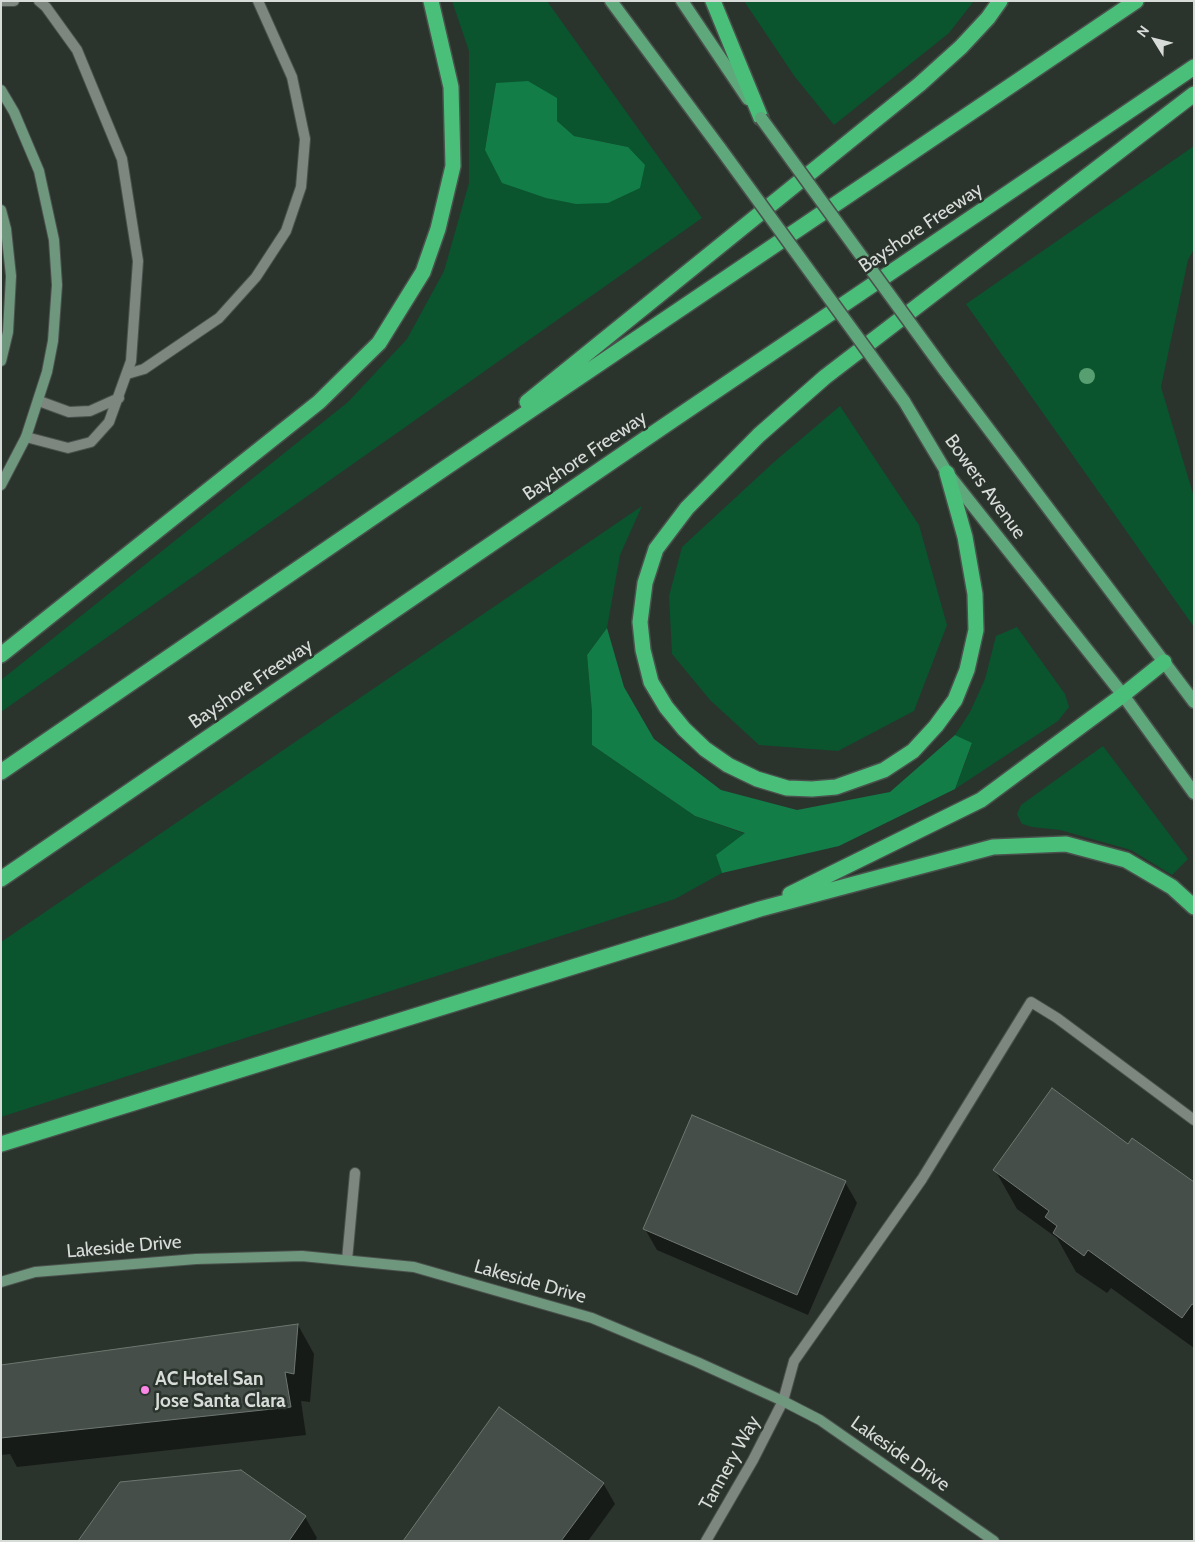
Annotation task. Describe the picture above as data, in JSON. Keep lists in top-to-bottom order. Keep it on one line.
{"streets":{"highway":["Bayshore Freeway"],"main road":["Bowers Avenue"],"street":["Lakeside Drive","Tannery Way"]},"crossings":[["Lakeside Drive","Tannery Way"]],"places":["AC Hotel San Jose Santa Clara"],"north":"top left"}
